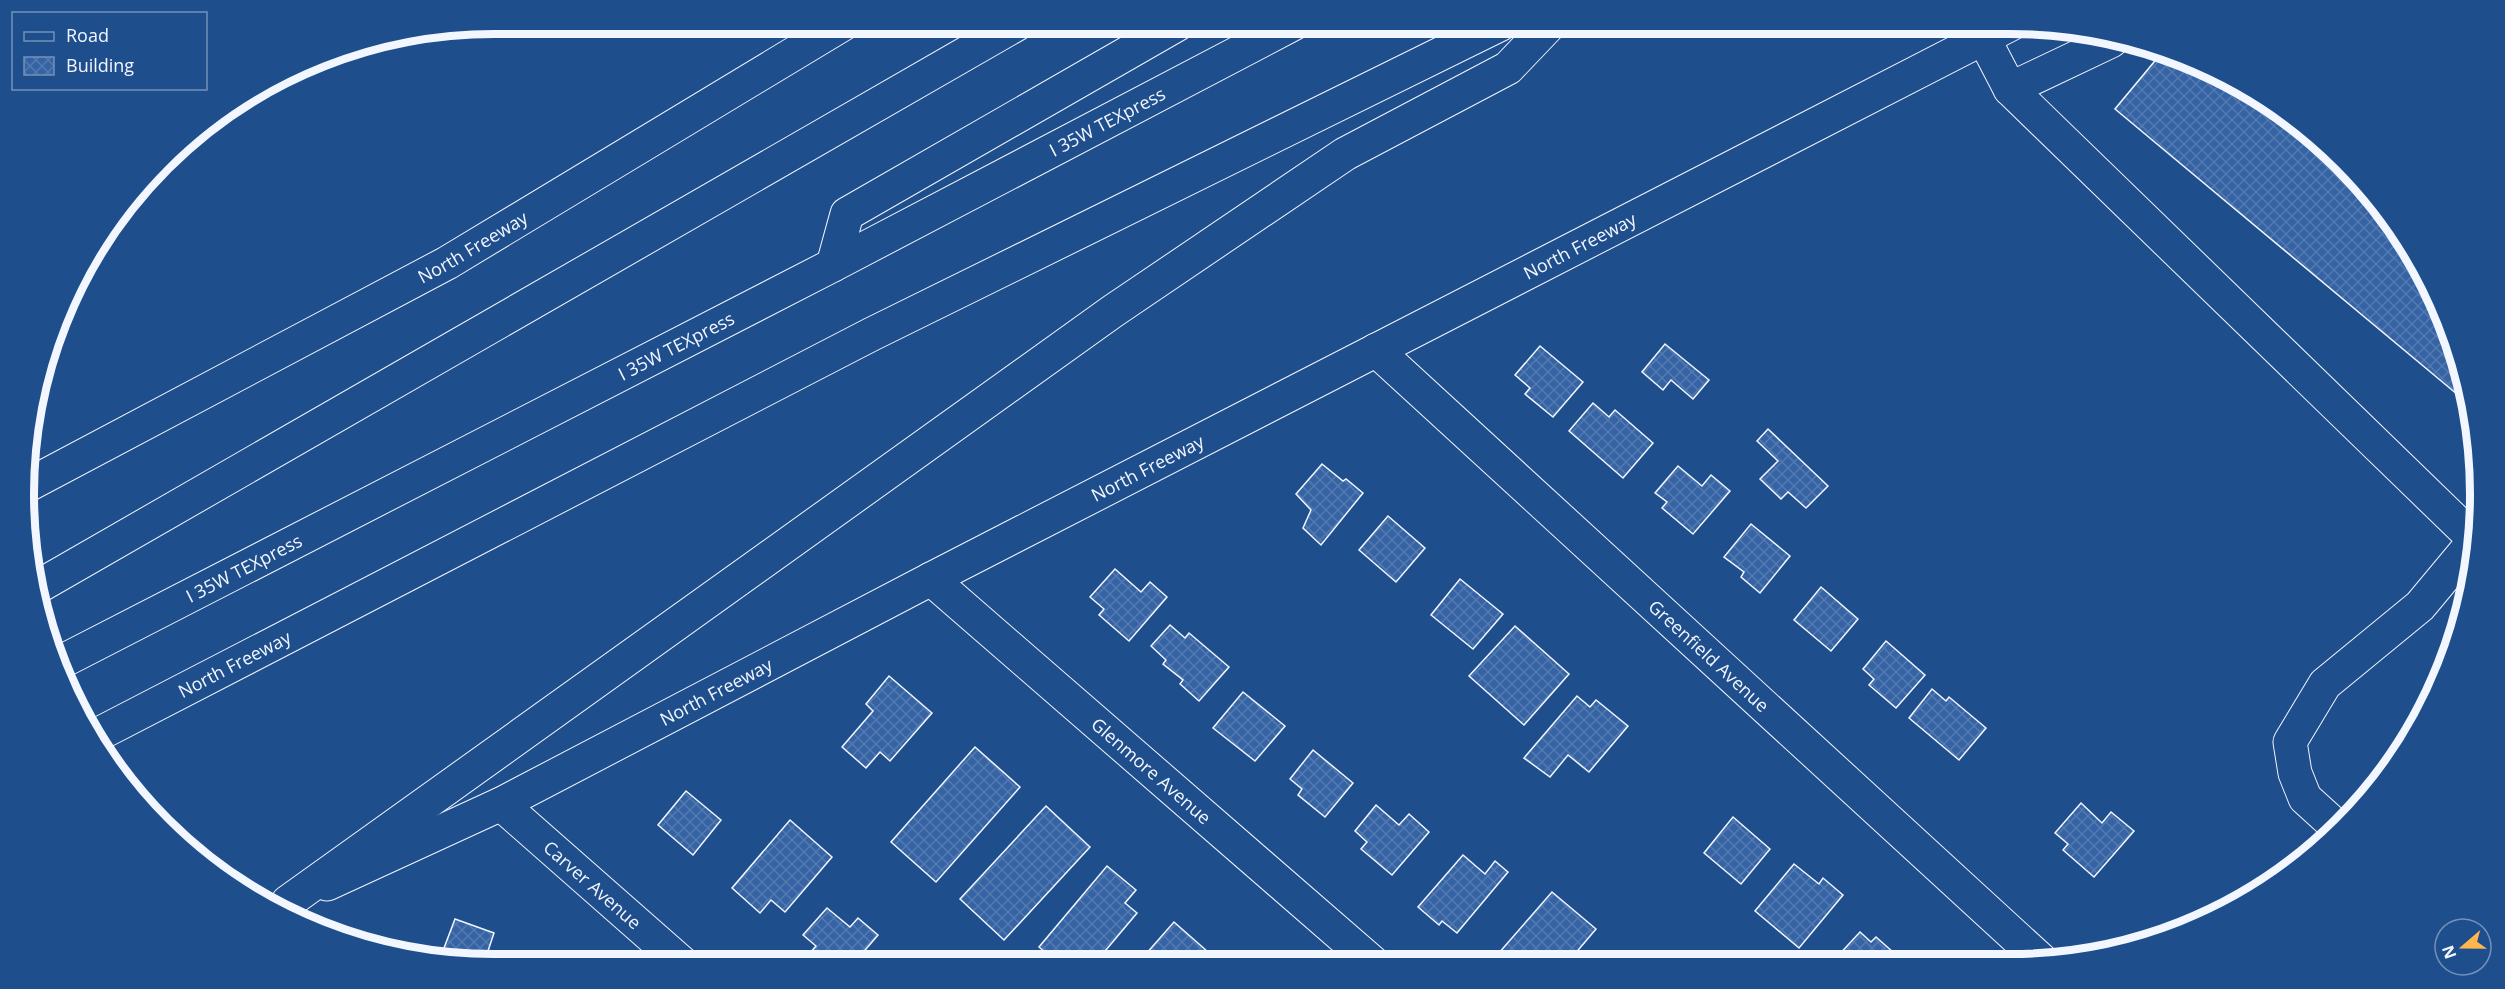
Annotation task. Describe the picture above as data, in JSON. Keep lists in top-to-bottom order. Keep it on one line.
{"streets":{"main road":["I 35W TEXpress","North Freeway","Greenfield Avenue","Glenmore Avenue","Carver Avenue"]},"crossings":[["North Freeway","Greenfield Avenue"],["North Freeway","Glenmore Avenue"],["North Freeway","Carver Avenue"]],"legend":["Road","Building"],"north":"left"}
